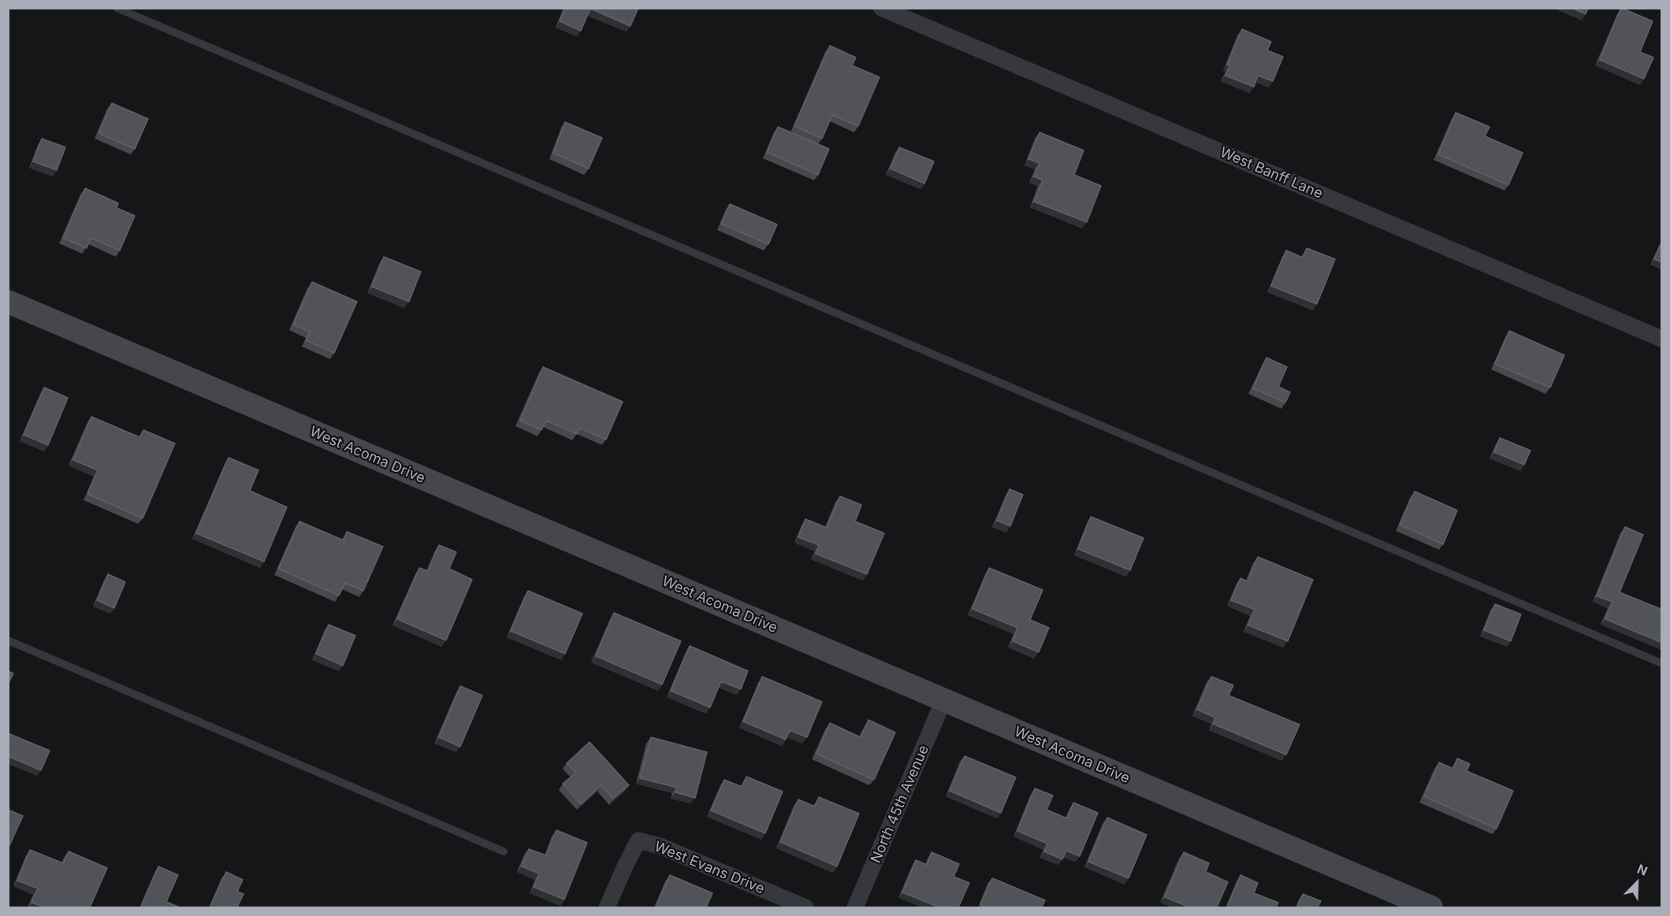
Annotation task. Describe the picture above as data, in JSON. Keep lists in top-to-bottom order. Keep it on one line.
{"streets":{"street":["West Banff Lane","West Acoma Drive","North 45th Avenue","West Evans Drive"]},"crossings":[["West Acoma Drive","North 45th Avenue"]],"north":"top right"}
